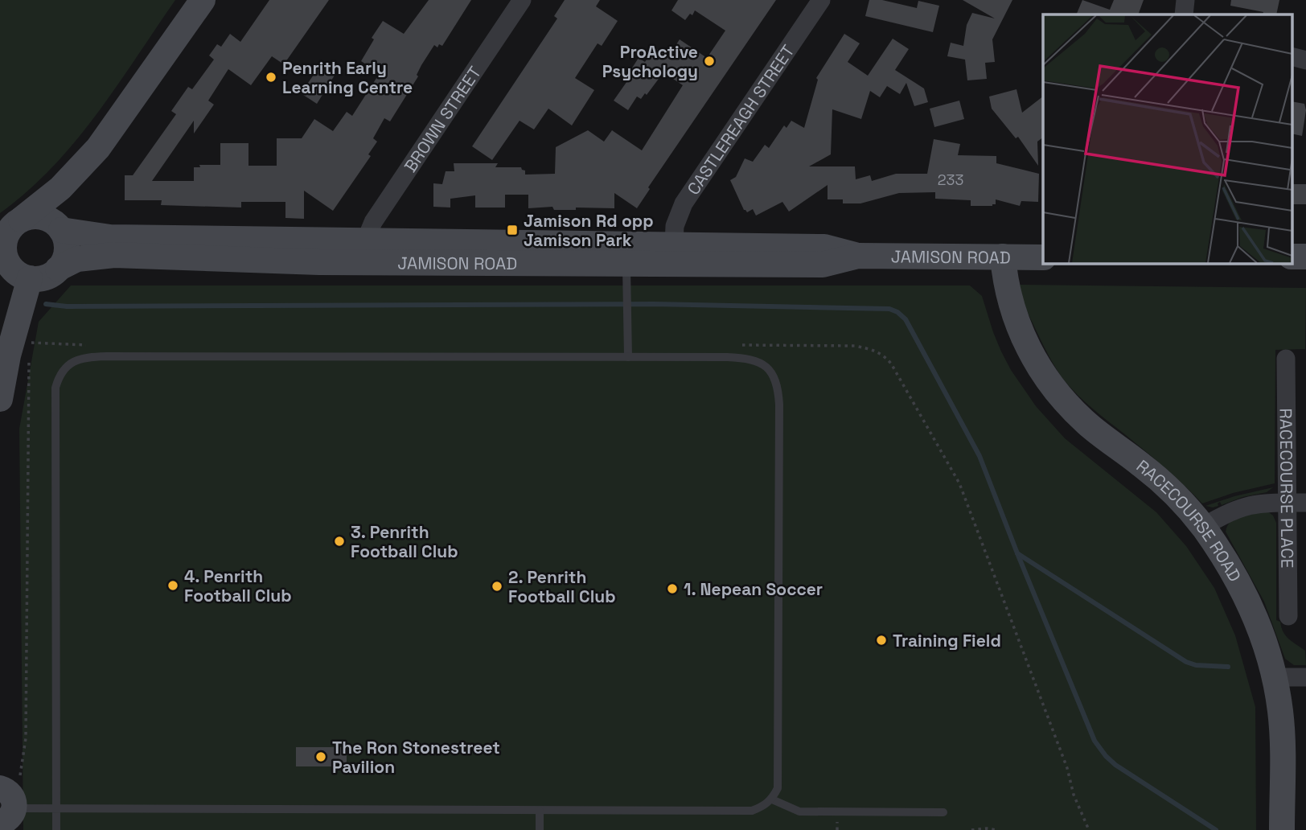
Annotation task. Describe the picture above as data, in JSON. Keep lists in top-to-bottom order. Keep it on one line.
{"streets":{"main road":["JAMISON ROAD","RACECOURSE ROAD"],"street":["BROWN STREET","CASTLEREAGH STREET","RACECOURSE PLACE"]},"crossings":[["BROWN STREET","JAMISON ROAD"],["CASTLEREAGH STREET","JAMISON ROAD"],["JAMISON ROAD","RACECOURSE ROAD"]],"places":{"other":["ProActive Psychology","Penrith Early Learning Centre","3. Penrith Football Club","4. Penrith Football Club","2. Penrith Football Club","1. Nepean Soccer","Training Field","The Ron Stonestreet Pavilion"],"transit":["Jamison Rd opp Jamison Park"]},"house_numbers":["233"]}
